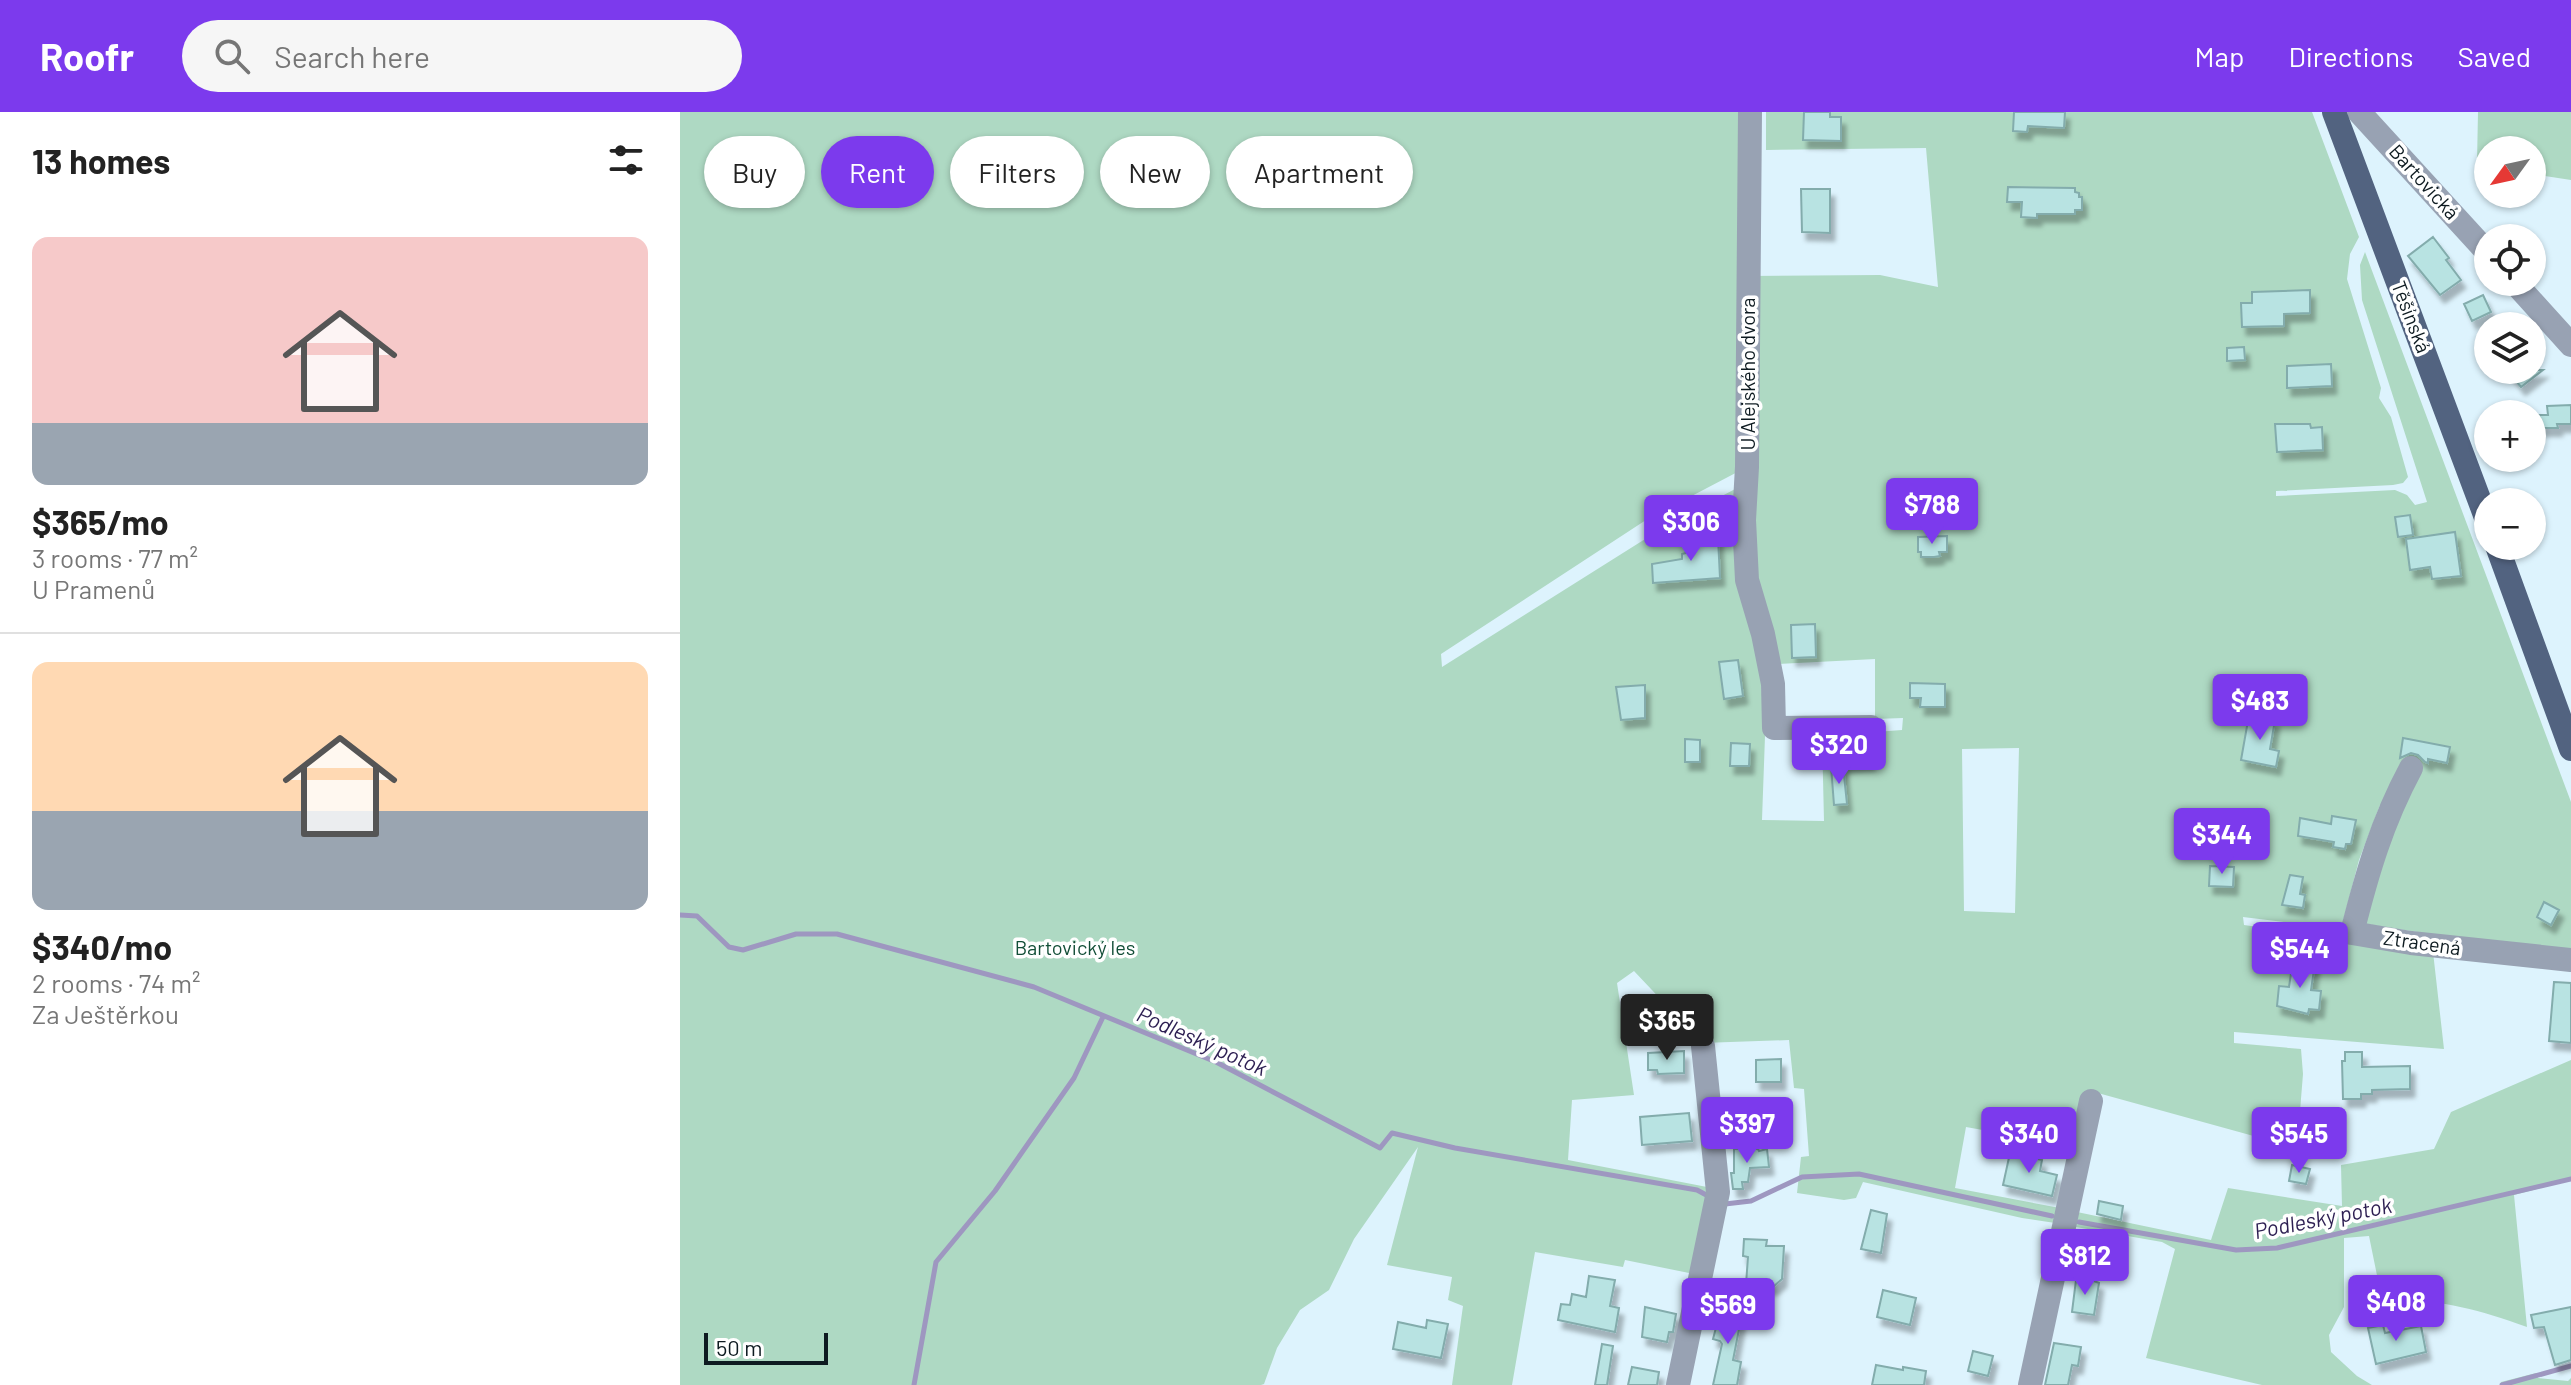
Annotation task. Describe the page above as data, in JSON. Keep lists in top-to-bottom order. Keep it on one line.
{"streets":{"main road":["Těšínská"],"street":["Bartovická","U Alejského dvora","Ztracená"]},"water":["Podleský potok"],"parks":["Bartovický les"],"scale_bar":"50 m","north":"bottom left","page":{"header":"Roofr","search":"Search here","nav":["Map","Directions","Saved"],"heading":"13 homes","map_buttons":["+","−"],"chip":["Buy","Rent","Filters","New","Apartment"],"list":[{"name":"$365/mo","note":"3 rooms · 77 m² · U Pramenů"},{"name":"$340/mo","note":"2 rooms · 74 m² · Za Ještěrkou"}],"price":["$788","$306","$483","$320","$344","$544","$365","$397","$340","$545","$812","$408","$569"],"scale":"50 m"}}
